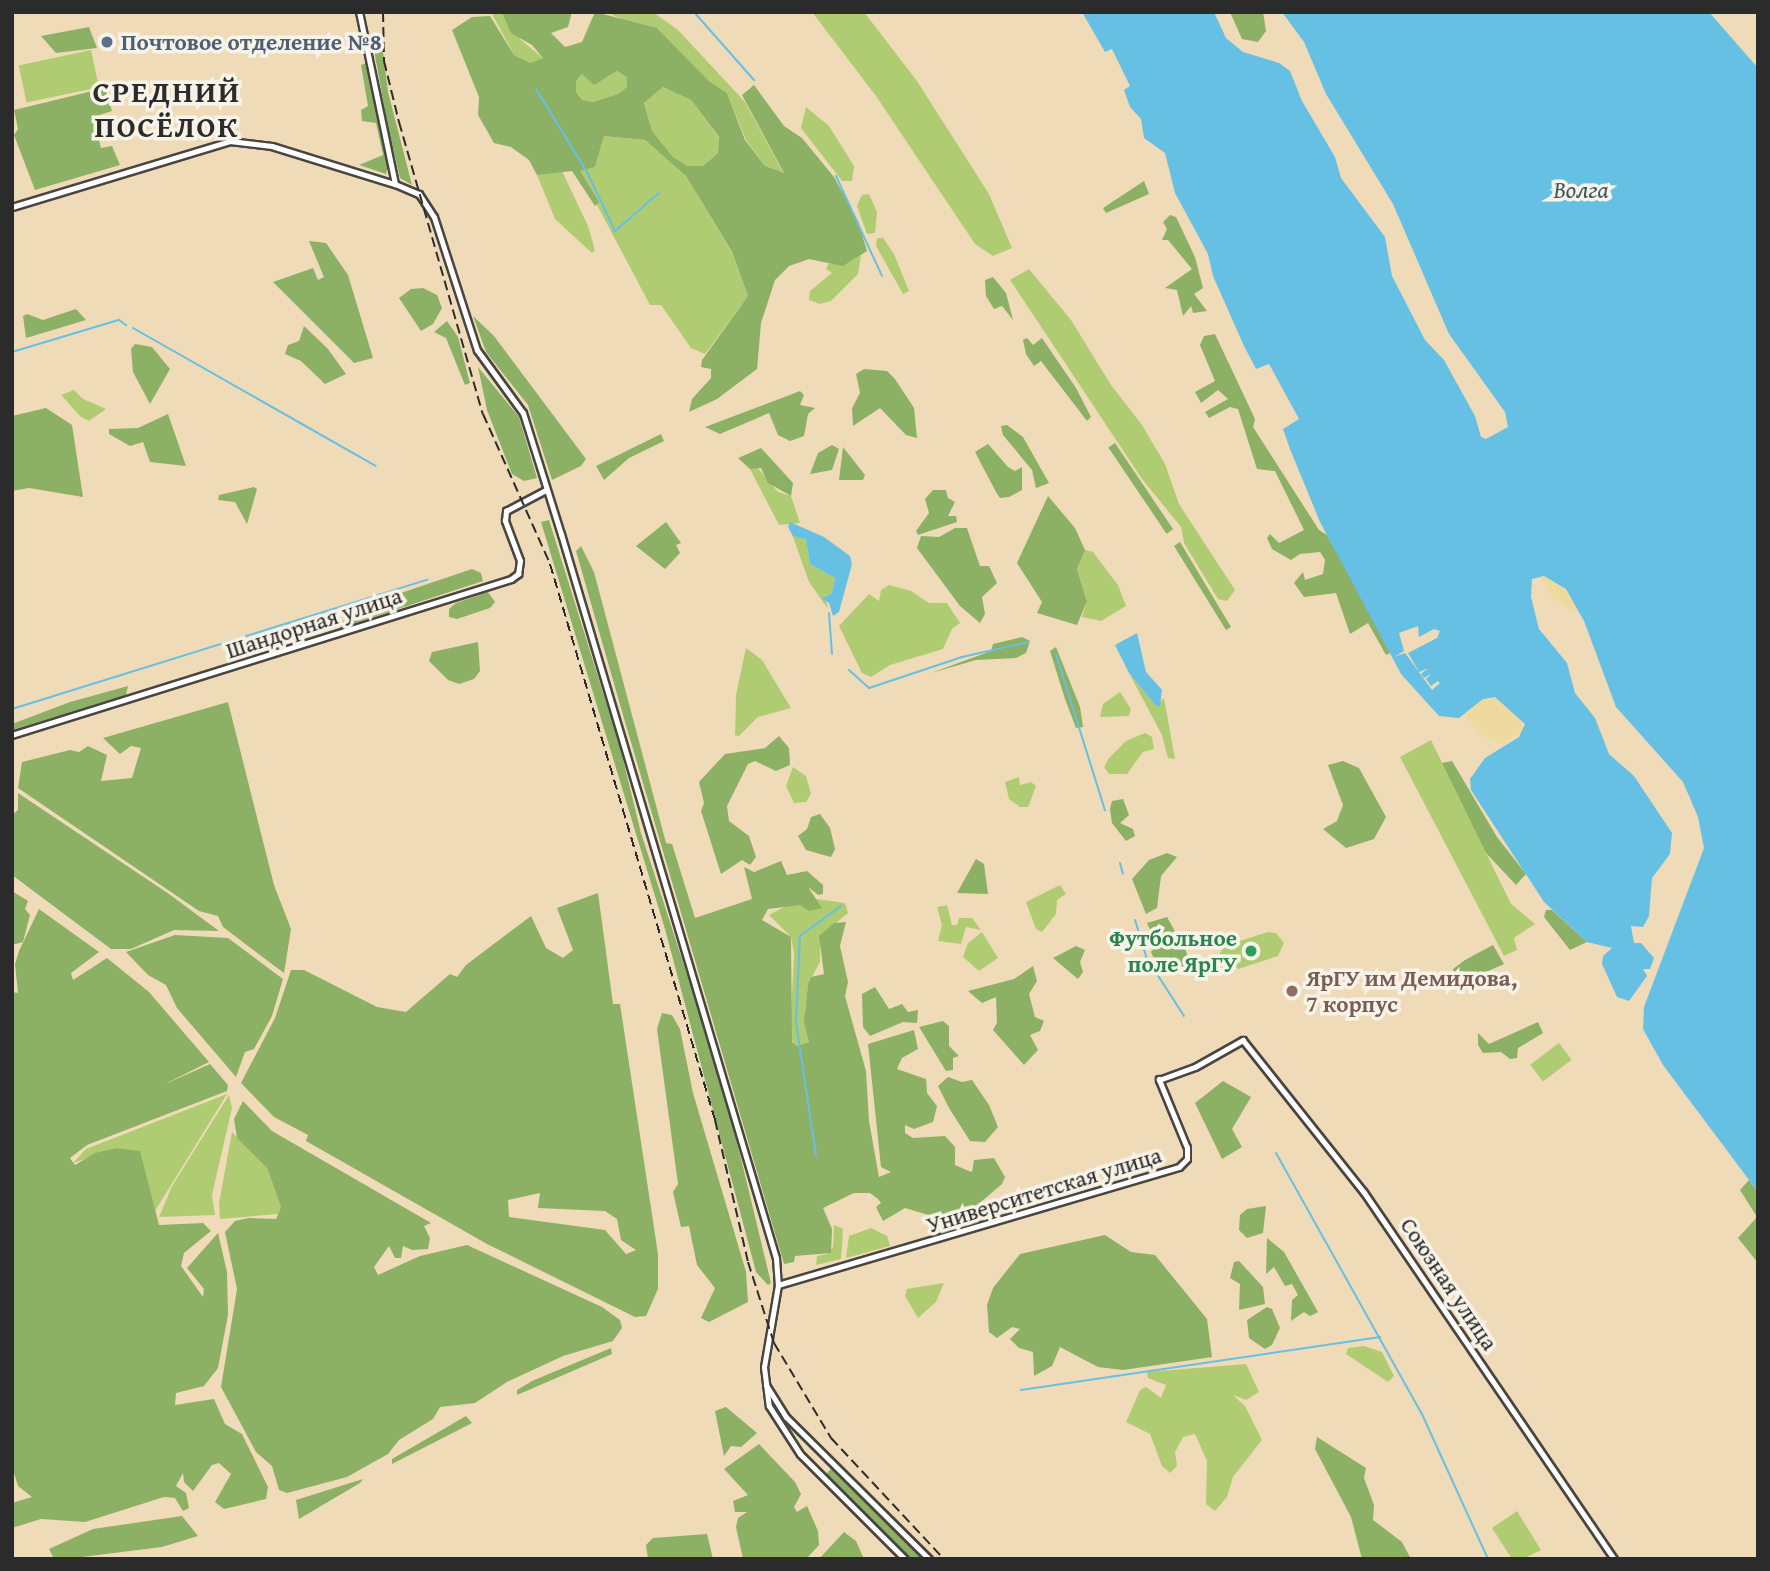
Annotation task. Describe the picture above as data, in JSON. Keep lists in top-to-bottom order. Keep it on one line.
{"streets":{"street":["Шандорная улица","Университетская улица","Союзная улица"]},"crossings":[["Университетская улица","Союзная улица"]],"districts":["СРЕДНИЙ ПОСЁЛОК"],"water":["Волга"],"places":["Почтовое отделение №8","Футбольное поле ЯрГУ","ЯрГУ им Демидова, 7 корпус"]}
